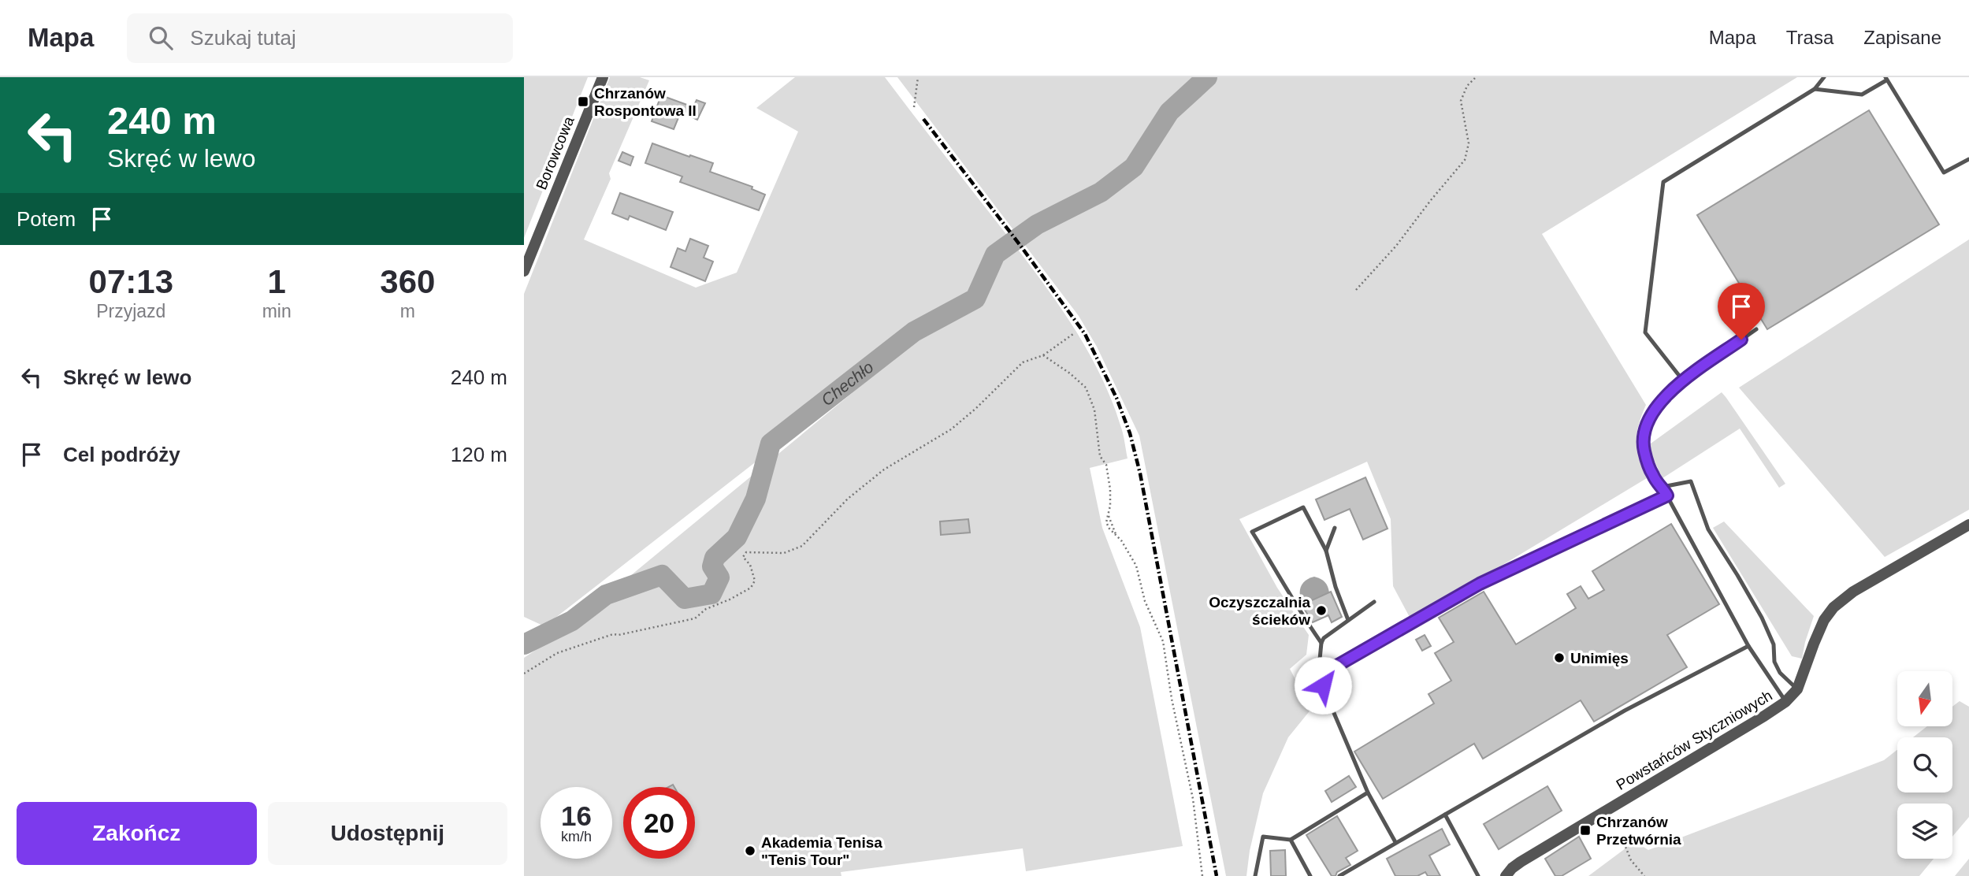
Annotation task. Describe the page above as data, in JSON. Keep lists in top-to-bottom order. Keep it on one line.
{"streets":{"street":["Borowcowa","Powstańców Styczniowych"]},"water":["Chechło"],"places":{"transit":["Chrzanów Rospontowa II","Chrzanów Przetwórnia"],"other":["Oczyszczalnia ścieków","Unimięs","Akademia Tenisa \"Tenis Tour\""]},"north":"bottom","page":{"header":"Mapa","search":"Szukaj tutaj","nav":["Mapa","Trasa","Zapisane"],"turn":["240 m","Skręć w lewo"],"then":"Potem","eta":["07:13","Przyjazd","1","min","360","m"],"list":[{"name":"Skręć w lewo","value":"240 m"},{"name":"Cel podróży","value":"120 m"}],"speed":"16 km/h","limit":"20","buttons":["Zakończ","Udostępnij"]}}
